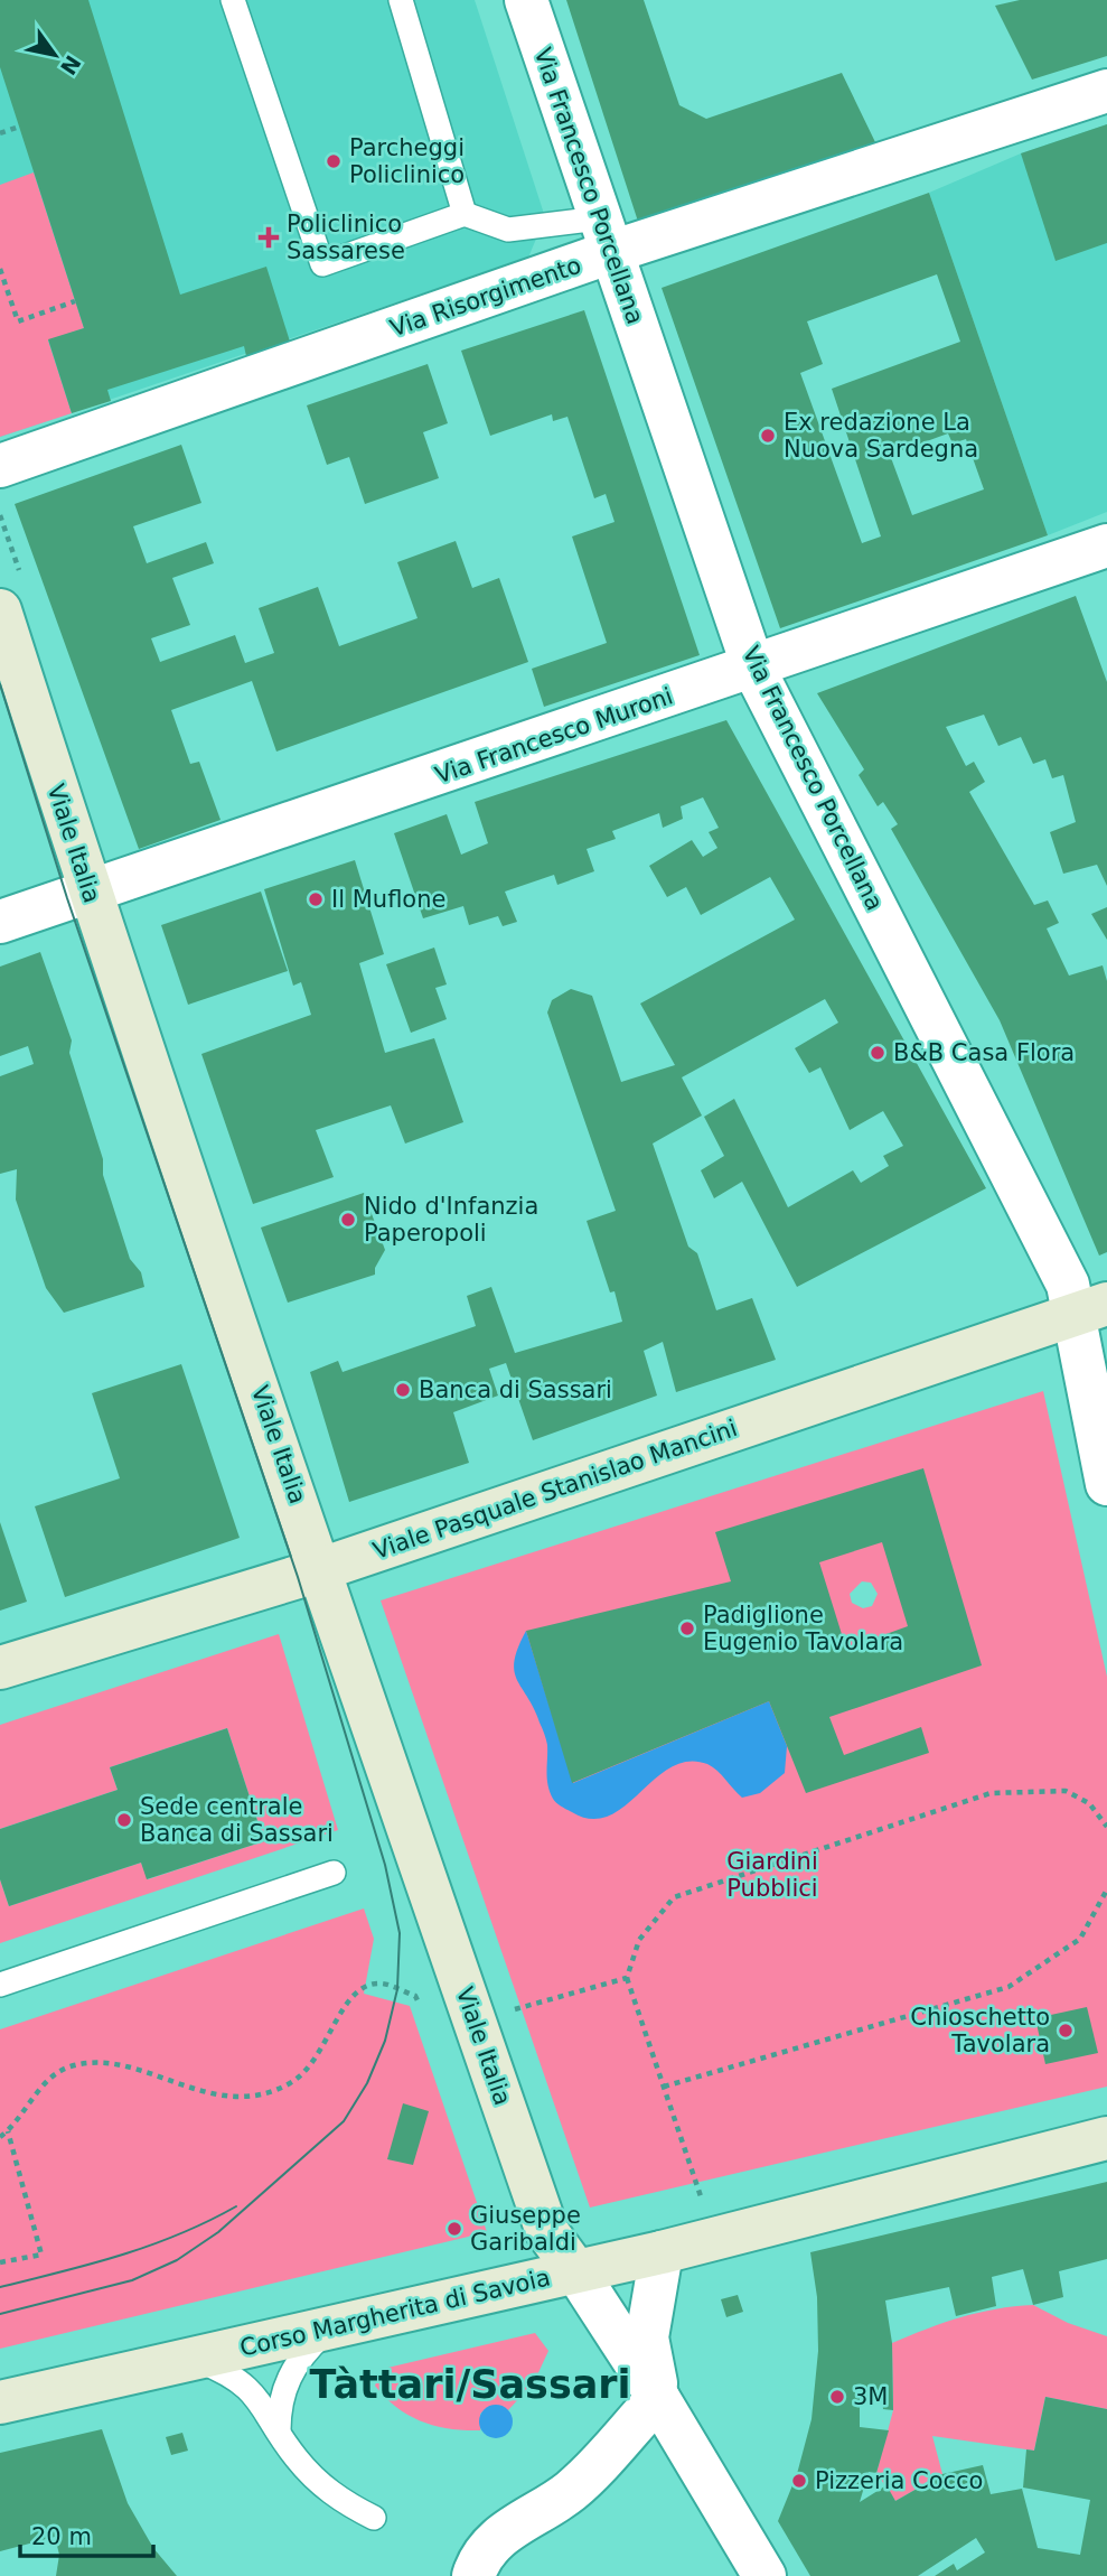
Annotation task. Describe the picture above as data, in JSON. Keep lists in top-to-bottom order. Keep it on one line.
{"streets":{"main road":["Viale Italia","Viale Pasquale Stanislao Mancini","Corso Margherita di Savoia"],"street":["Via Francesco Porcellana","Via Risorgimento","Via Francesco Muroni"]},"crossings":[["Via Francesco Porcellana","Via Risorgimento"],["Via Francesco Porcellana","Via Francesco Muroni"],["Via Francesco Porcellana","Viale Pasquale Stanislao Mancini"],["Via Francesco Muroni","Viale Italia"],["Viale Italia","Viale Pasquale Stanislao Mancini"],["Viale Italia","Corso Margherita di Savoia"]],"districts":["Tàttari/Sassari"],"parks":["Giardini Pubblici"],"places":{"other":["Parcheggi Policlinico","Ex redazione La Nuova Sardegna","Il Muflone","B&B Casa Flora","Nido d'Infanzia Paperopoli","Banca di Sassari","Padiglione Eugenio Tavolara","Sede centrale Banca di Sassari","Chioschetto Tavolara","Giuseppe Garibaldi","3M","Pizzeria Cocco"],"health":["Policlinico Sassarese"]},"scale_bar":"20 m","north":"bottom right"}
